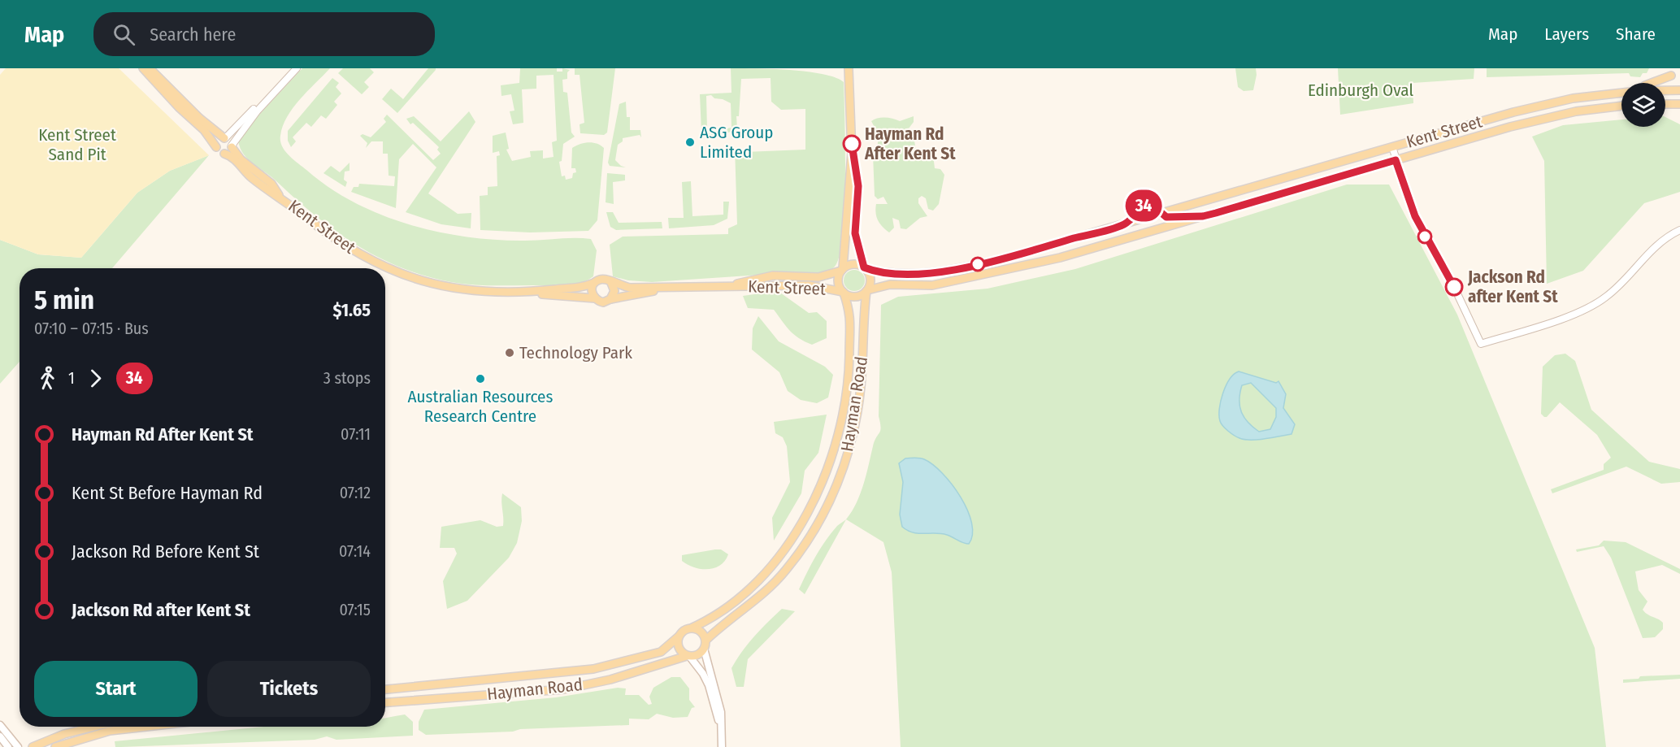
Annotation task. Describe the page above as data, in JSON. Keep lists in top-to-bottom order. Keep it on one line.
{"streets":{"main road":["Kent Street","Hayman Road"]},"crossings":[["Kent Street","Hayman Road"]],"parks":["Edinburgh Oval","Kent Street Sand Pit"],"places":["ASG Group Limited","Hayman Rd After Kent St","Jackson Rd after Kent St","Technology Park","Australian Resources Research Centre"],"lines":["bus line 34"],"page":{"header":"Map","search":"Search here","nav":["Map","Layers","Share"],"on_map":"34","heading":["5 min","07:10 – 07:15 · Bus","$1.65"],"legs":["1","34","3 stops"],"list":[{"name":"Hayman Rd After Kent St","value":"07:11"},{"name":"Kent St Before Hayman Rd","value":"07:12"},{"name":"Jackson Rd Before Kent St","value":"07:14"},{"name":"Jackson Rd after Kent St","value":"07:15"}],"buttons":["Start","Tickets"]}}
